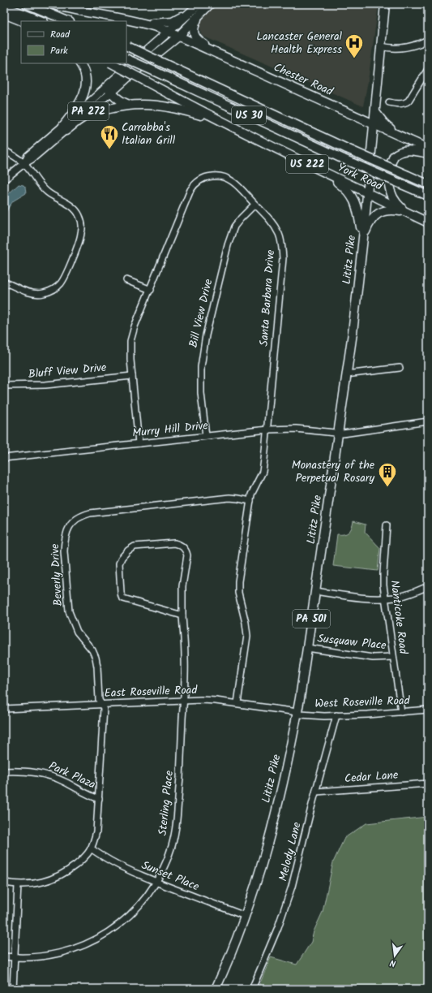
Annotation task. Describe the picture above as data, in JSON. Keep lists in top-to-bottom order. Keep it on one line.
{"streets":{"highway":["Chester Road","PA 272","US 30","US 222","York Road","Lititz Pike","PA 501"],"street":["Santa Barbara Drive","Bill View Drive","Bluff View Drive","Murry Hill Drive","Beverly Drive","Nanticoke Road","Susquaw Place","East Roseville Road","West Roseville Road","Park Plaza","Cedar Lane","Sterling Place","Melody Lane","Sunset Place"]},"crossings":[["Chester Road","PA 272"],["Chester Road","Lititz Pike"],["US 222","York Road"],["York Road","Lititz Pike"],["Lititz Pike","Murry Hill Drive"],["Lititz Pike","Susquaw Place"],["Lititz Pike","East Roseville Road"],["Lititz Pike","West Roseville Road"],["Lititz Pike","Sunset Place"],["Santa Barbara Drive","Bill View Drive"],["Santa Barbara Drive","Bluff View Drive"],["Santa Barbara Drive","Murry Hill Drive"],["Santa Barbara Drive","Beverly Drive"],["Santa Barbara Drive","East Roseville Road"],["Bill View Drive","Murry Hill Drive"],["Beverly Drive","East Roseville Road"],["Beverly Drive","Park Plaza"],["Nanticoke Road","Susquaw Place"],["Nanticoke Road","West Roseville Road"],["East Roseville Road","West Roseville Road"],["East Roseville Road","Sterling Place"],["West Roseville Road","Melody Lane"],["Park Plaza","Sunset Place"],["Cedar Lane","Melody Lane"],["Sterling Place","Sunset Place"]],"places":{"hospital":["Lancaster General Health Express"],"restaurant":["Carrabba's Italian Grill"],"building":["Monastery of the Perpetual Rosary"]},"legend":["Road","Park"],"north":"bottom"}
